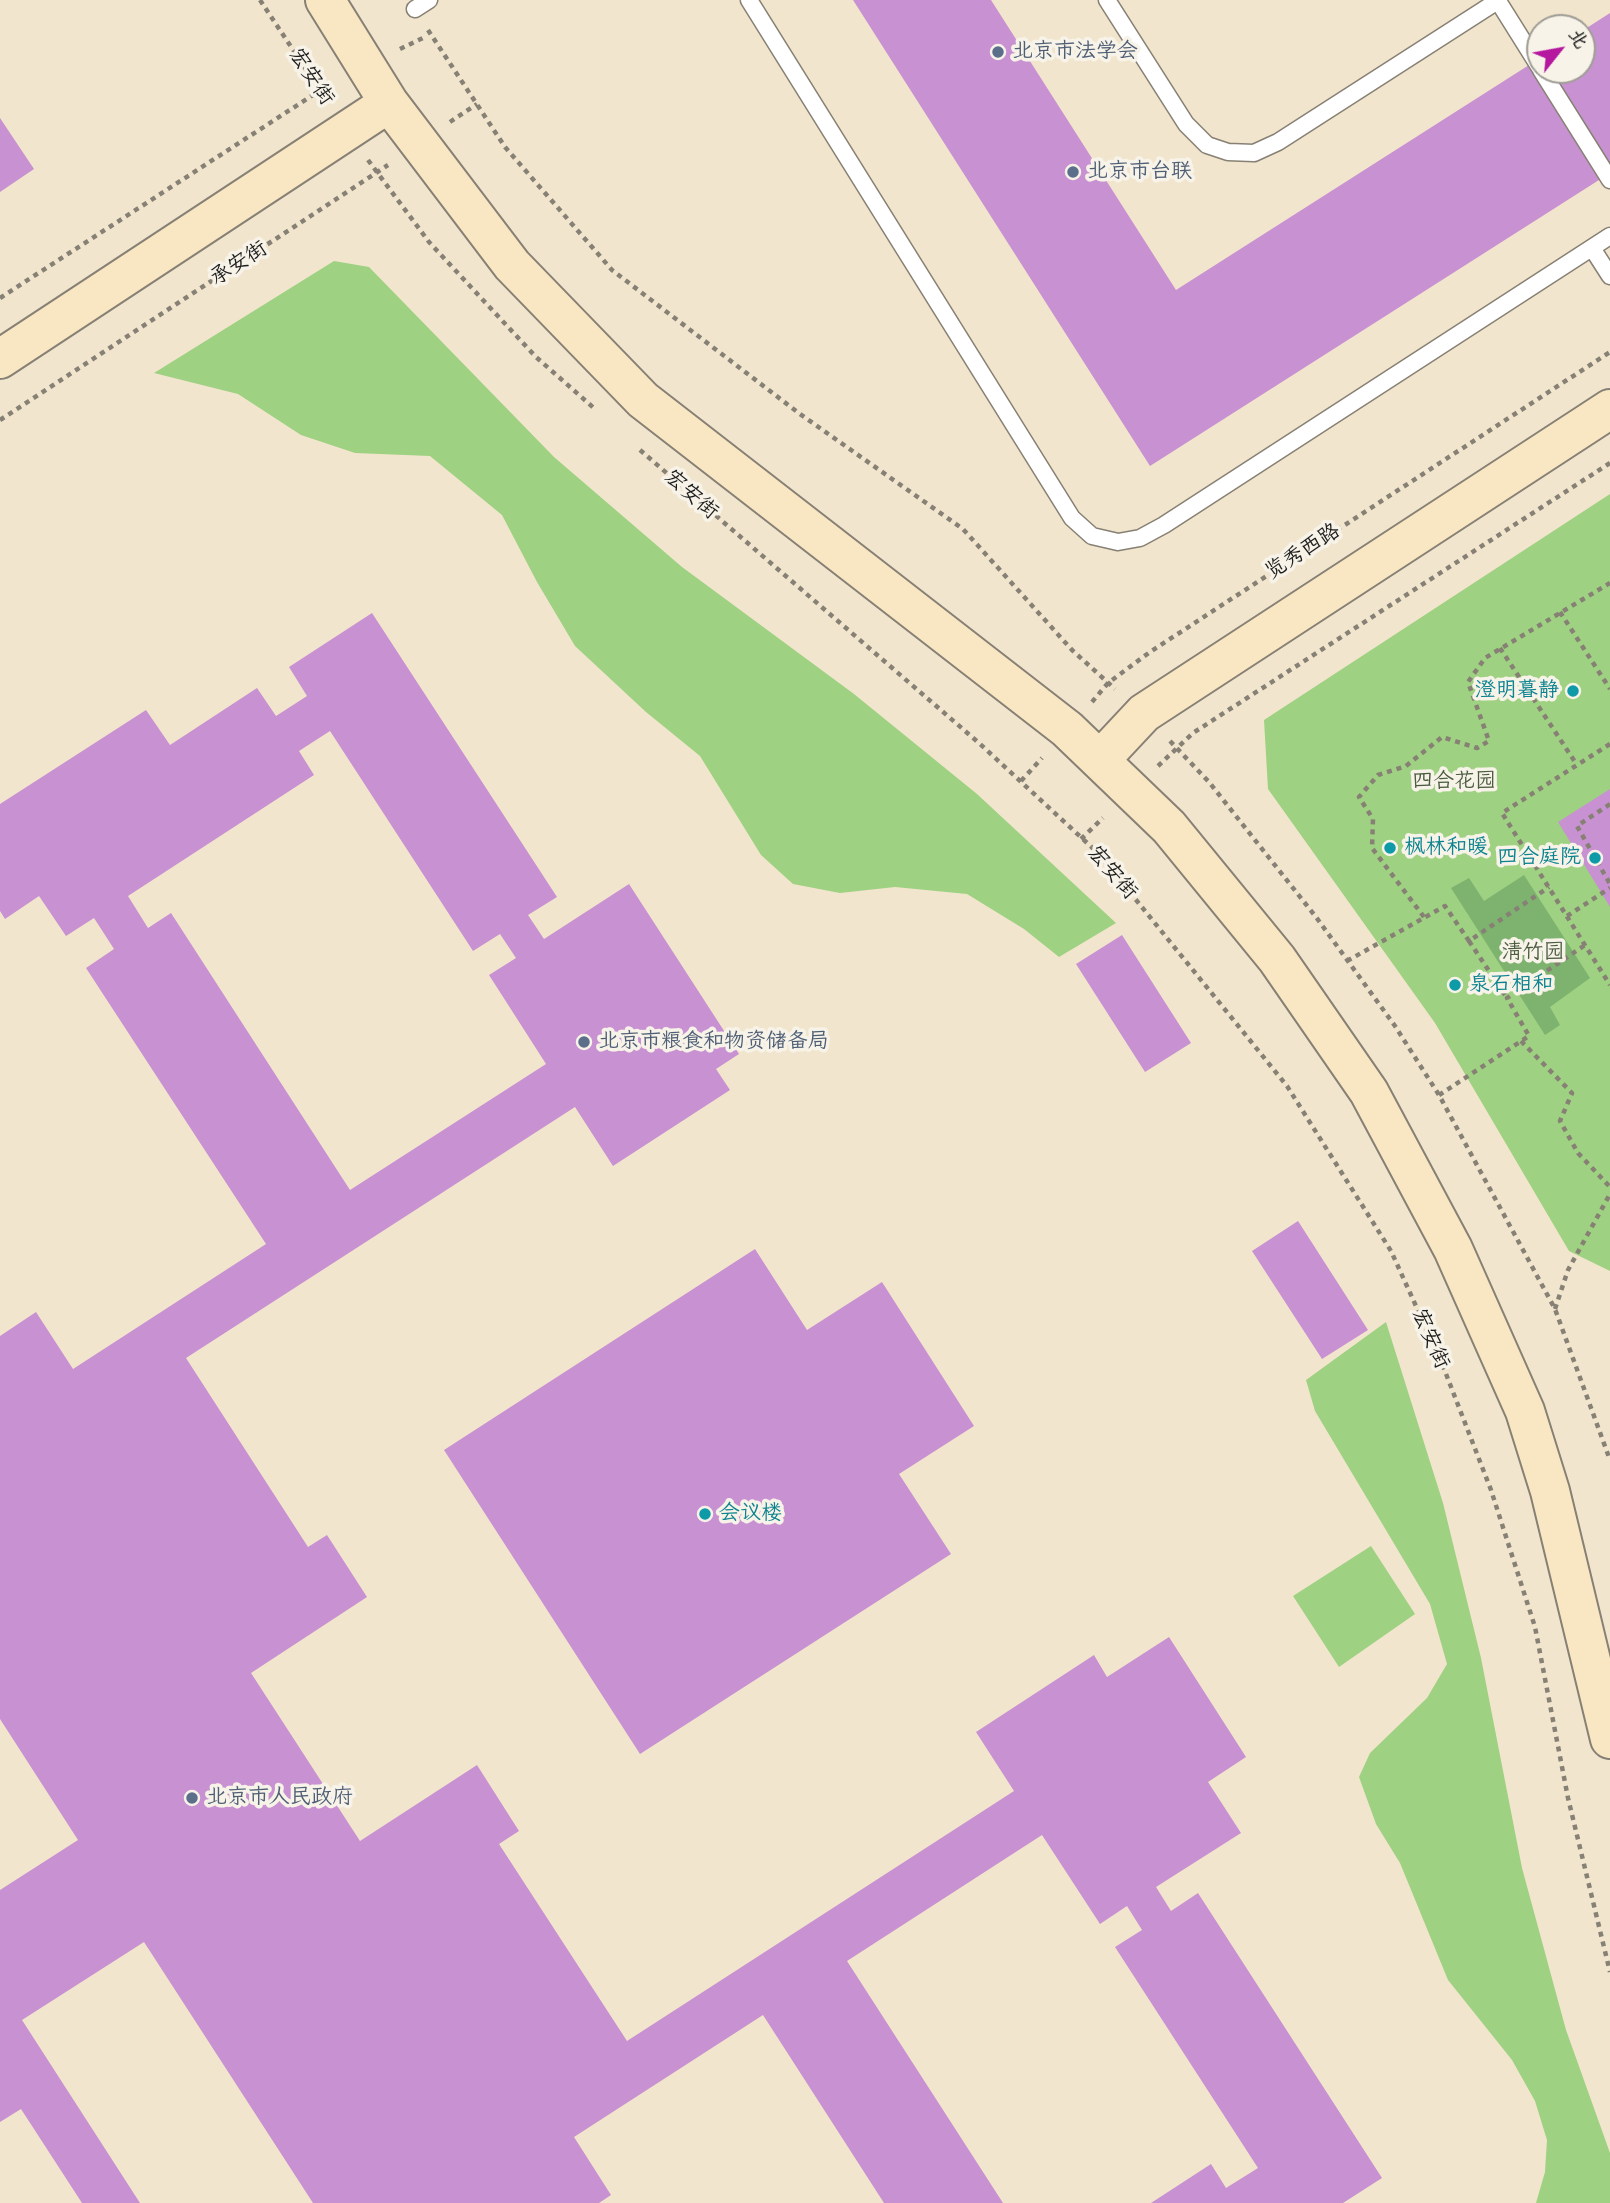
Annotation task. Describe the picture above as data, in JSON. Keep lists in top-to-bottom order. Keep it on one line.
{"streets":{"street":["宏安街"],"path":["承安街","览秀西路"]},"crossings":[["宏安街","承安街"],["宏安街","览秀西路"]],"parks":["四合花园","清竹园"],"places":["北京市法学会","北京市台联","澄明暮静","枫林和暖","四合庭院","泉石相和","北京市粮食和物资储备局","会议楼","北京市人民政府"],"north":"top right"}
